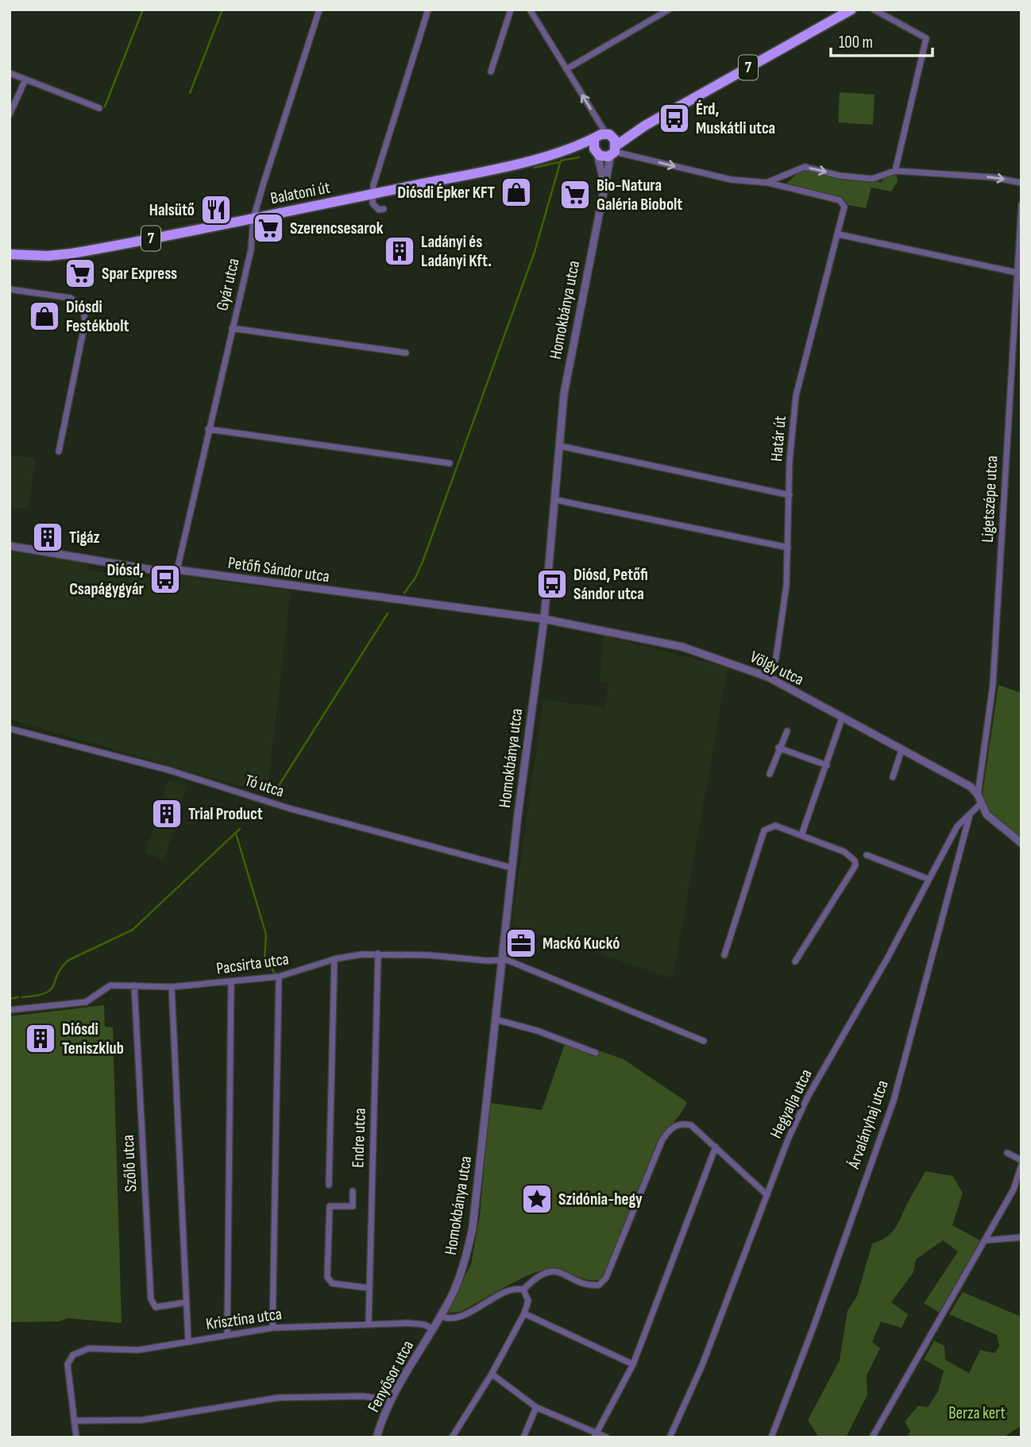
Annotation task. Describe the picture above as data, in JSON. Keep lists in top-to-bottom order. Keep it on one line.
{"streets":{"main road":["7","Balatoni út"],"street":["Gyár utca","Homokbánya utca","Határ út","Ligetszépe utca","Petőfi Sándor utca","Völgy utca","Tó utca","Pacsirta utca","Hegyalja utca","Árvalányhaj utca","Endre utca","Szőlő utca","Krisztina utca","Fenyősor utca"]},"crossings":[["7","Balatoni út"],["7","Homokbánya utca"],["Balatoni út","Gyár utca"],["Balatoni út","Homokbánya utca"],["Gyár utca","Petőfi Sándor utca"],["Homokbánya utca","Petőfi Sándor utca"],["Homokbánya utca","Völgy utca"],["Homokbánya utca","Tó utca"],["Homokbánya utca","Pacsirta utca"],["Homokbánya utca","Krisztina utca"],["Homokbánya utca","Fenyősor utca"],["Határ út","Völgy utca"],["Ligetszépe utca","Völgy utca"],["Petőfi Sándor utca","Völgy utca"],["Pacsirta utca","Endre utca"],["Pacsirta utca","Szőlő utca"],["Hegyalja utca","Árvalányhaj utca"],["Endre utca","Krisztina utca"],["Krisztina utca","Fenyősor utca"]],"parks":["Berza kert"],"places":{"bus stop":["Érd, Muskátli utca","Diósd, Csapágygyár","Diósd, Petőfi Sándor utca"],"shop":["Diósdi Épker KFT","Diósdi Festékbolt"],"supermarket":["Bio-Natura Galéria Biobolt","Szerencsesarok","Spar Express"],"restaurant":["Halsütő"],"building":["Ladányi és Ladányi Kft.","Tigáz","Trial Product","Diósdi Teniszklub"],"office":["Mackó Kuckó"],"place":["Szidónia-hegy"]},"scale_bar":"100 m"}
